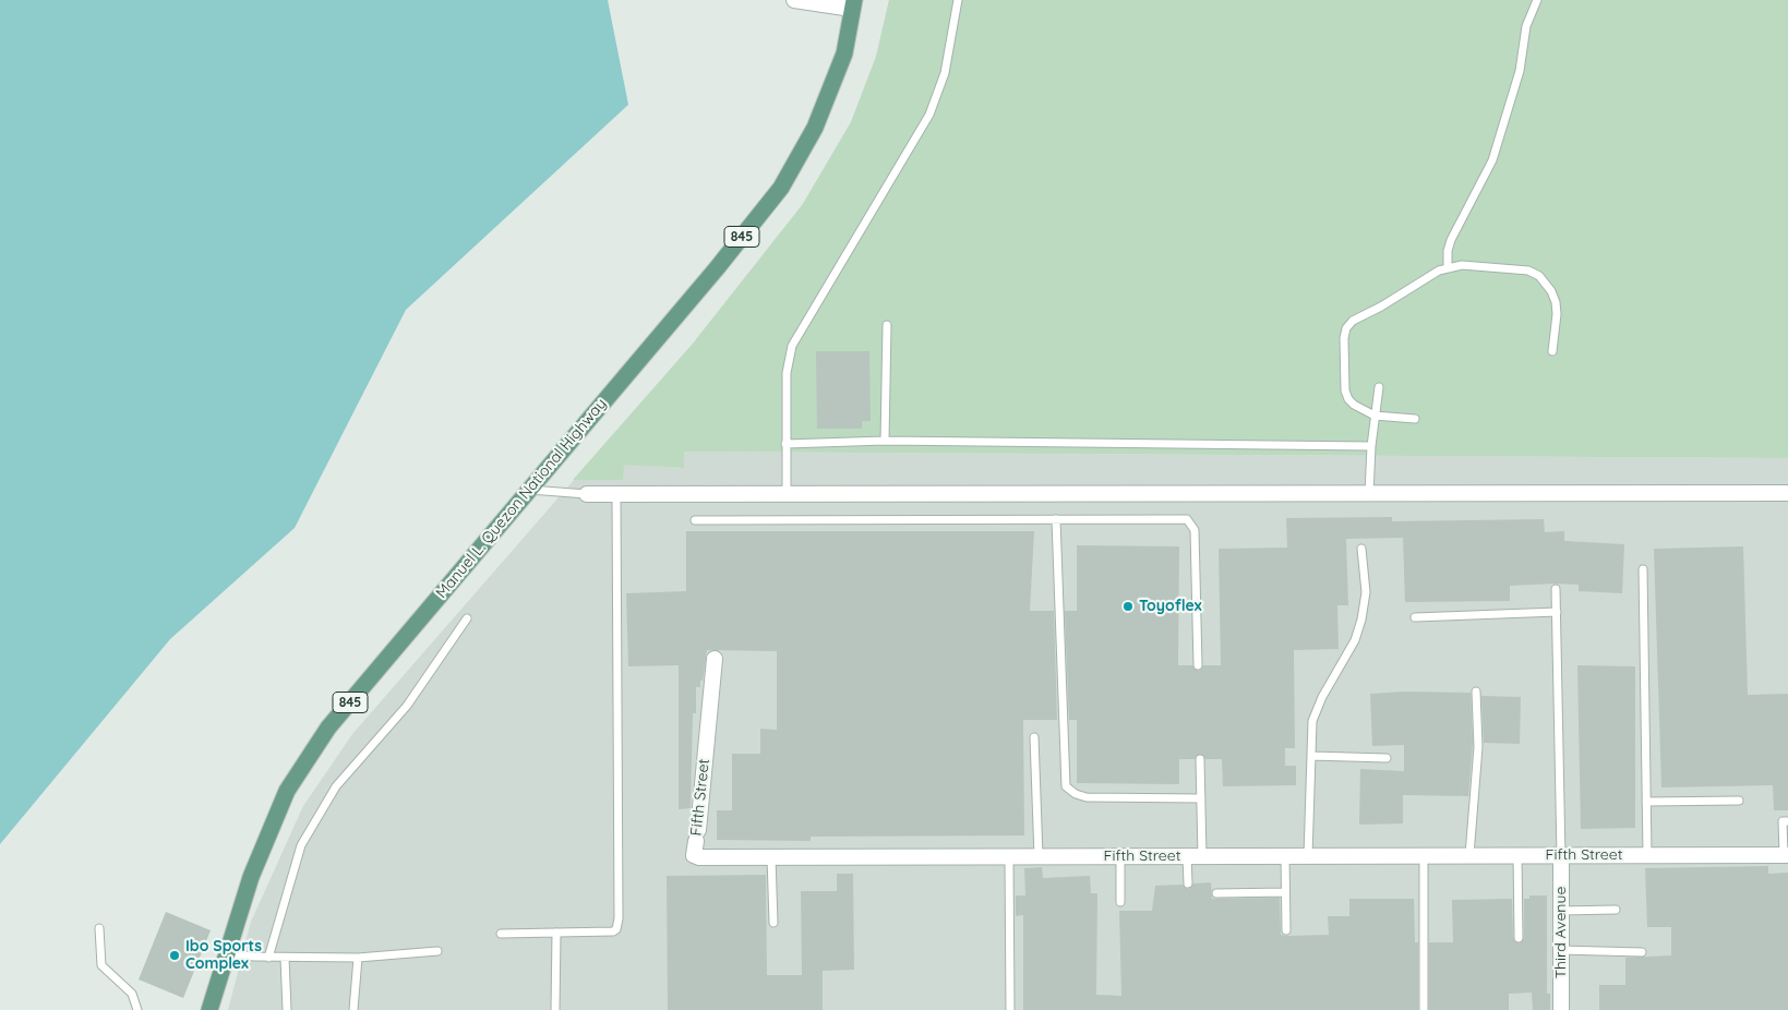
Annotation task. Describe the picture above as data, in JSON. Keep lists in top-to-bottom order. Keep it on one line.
{"streets":{"main road":["845","Manuel L. Quezon National Highway"],"street":["Fifth Street","Third Avenue"]},"crossings":[["Fifth Street","Third Avenue"]],"places":["Toyoflex","Ibo Sports Complex"]}
